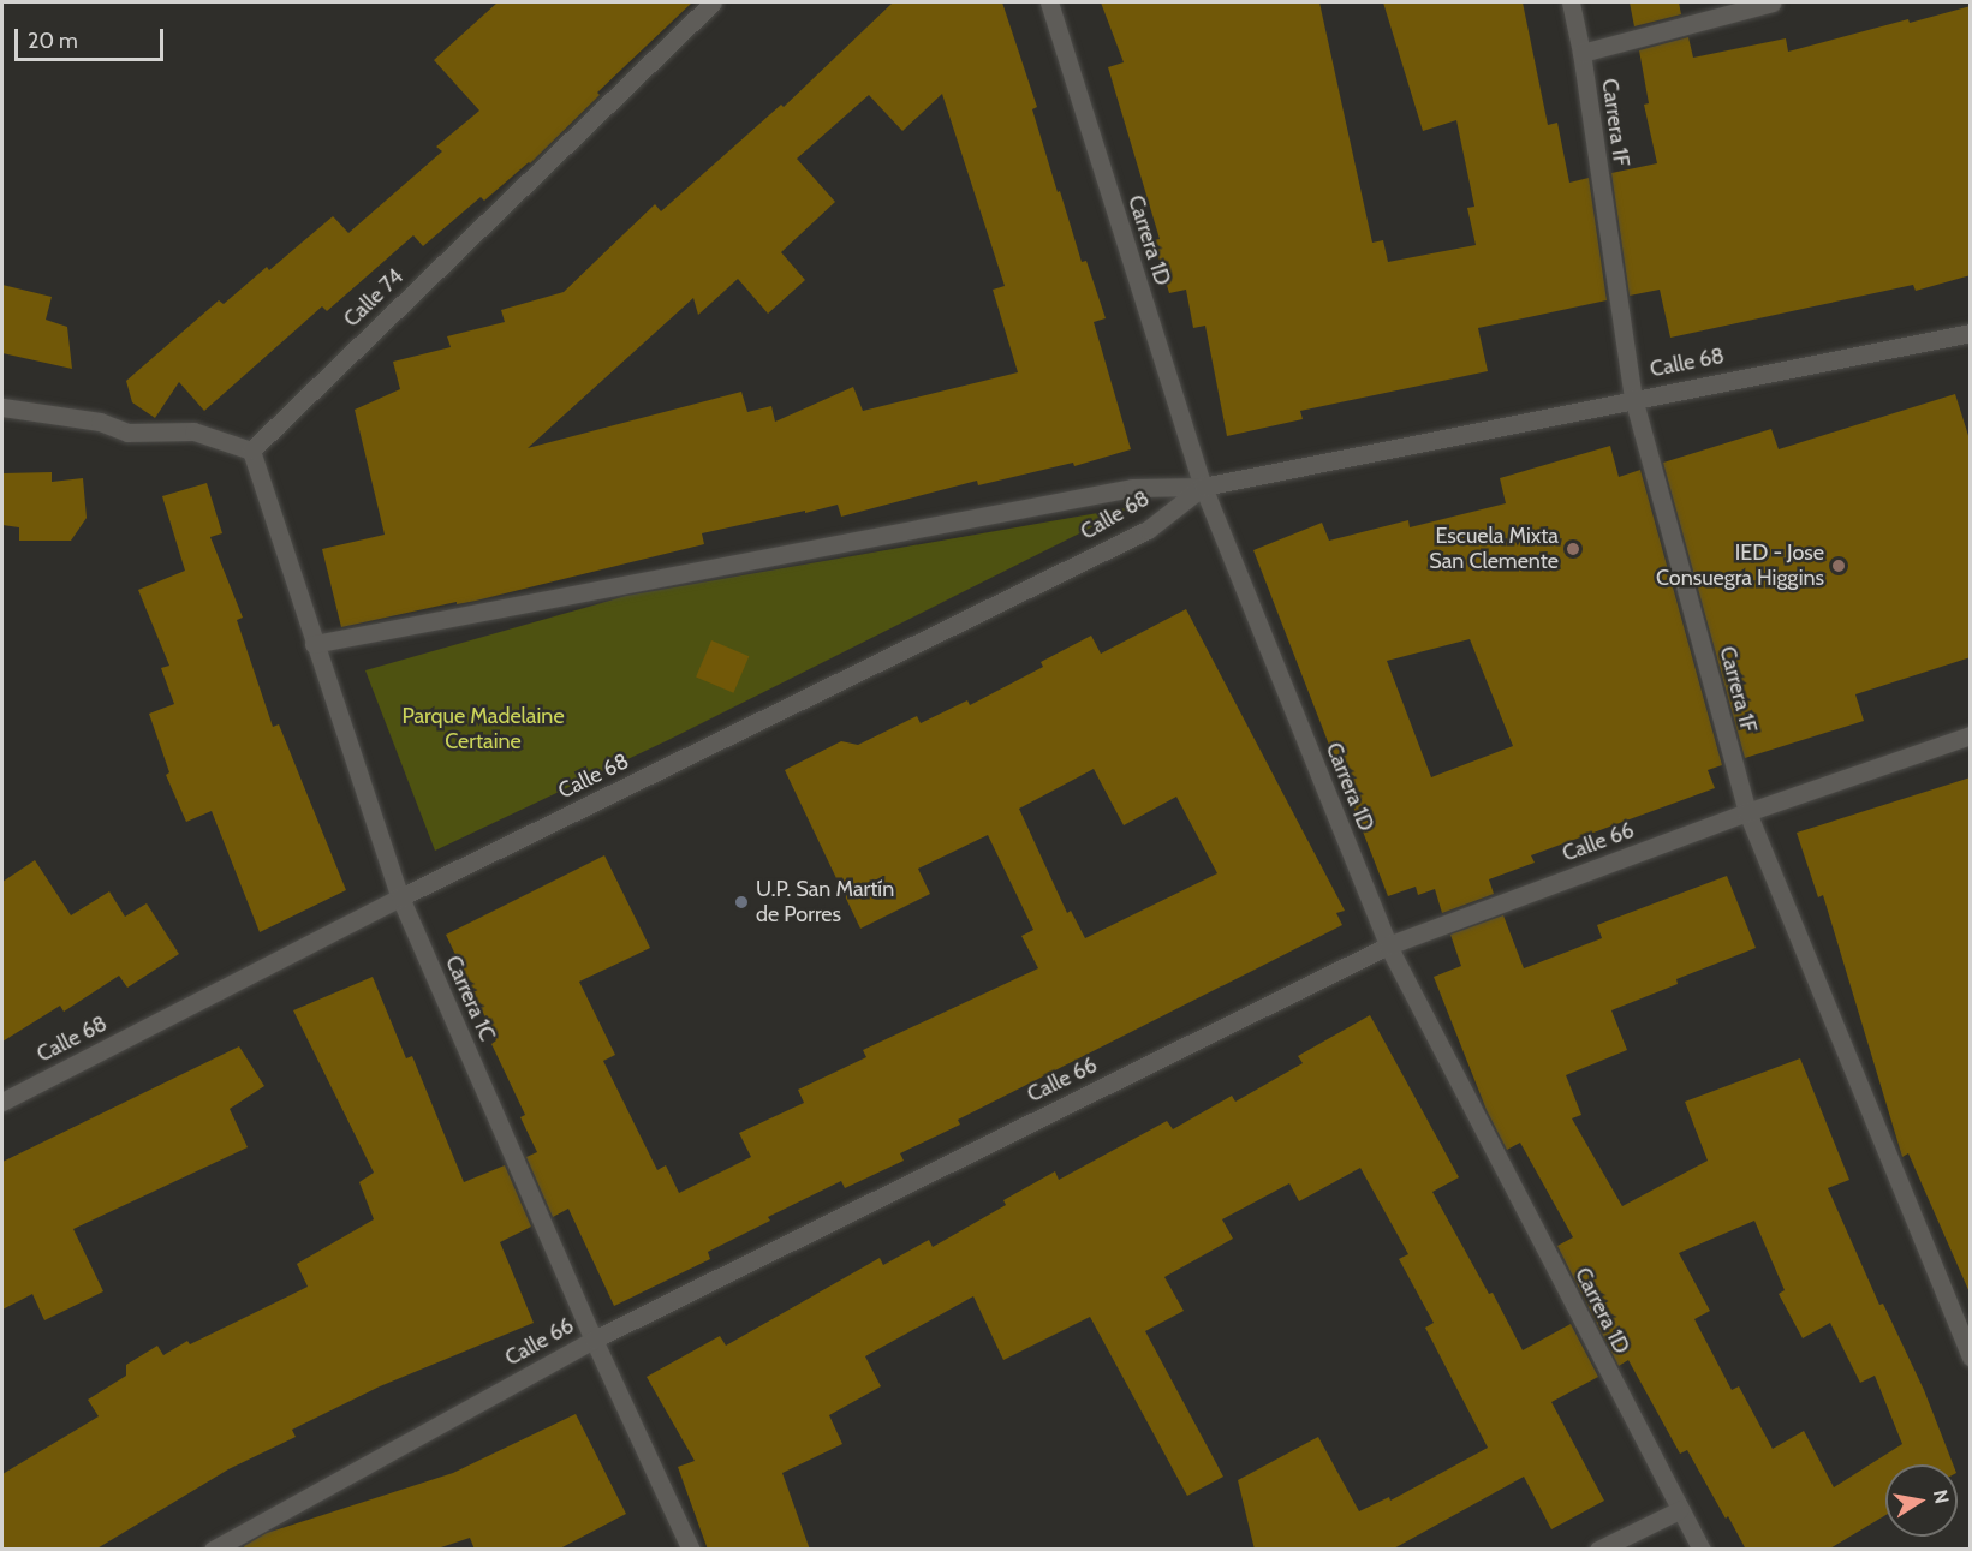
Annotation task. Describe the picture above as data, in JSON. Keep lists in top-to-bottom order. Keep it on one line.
{"streets":{"street":["Carrera 1F","Carrera 1D","Calle 74","Calle 68","Calle 66","Carrera 1C"]},"crossings":[["Carrera 1F","Calle 68"],["Carrera 1F","Calle 66"],["Carrera 1D","Calle 68"],["Carrera 1D","Calle 66"],["Calle 74","Carrera 1C"],["Calle 68","Carrera 1C"],["Calle 66","Carrera 1C"]],"parks":["Parque Madelaine Certaine"],"places":["Escuela Mixta San Clemente","IED - Jose Consuegra Higgins","U.P. San Martín de Porres"],"scale_bar":"20 m","north":"right"}
